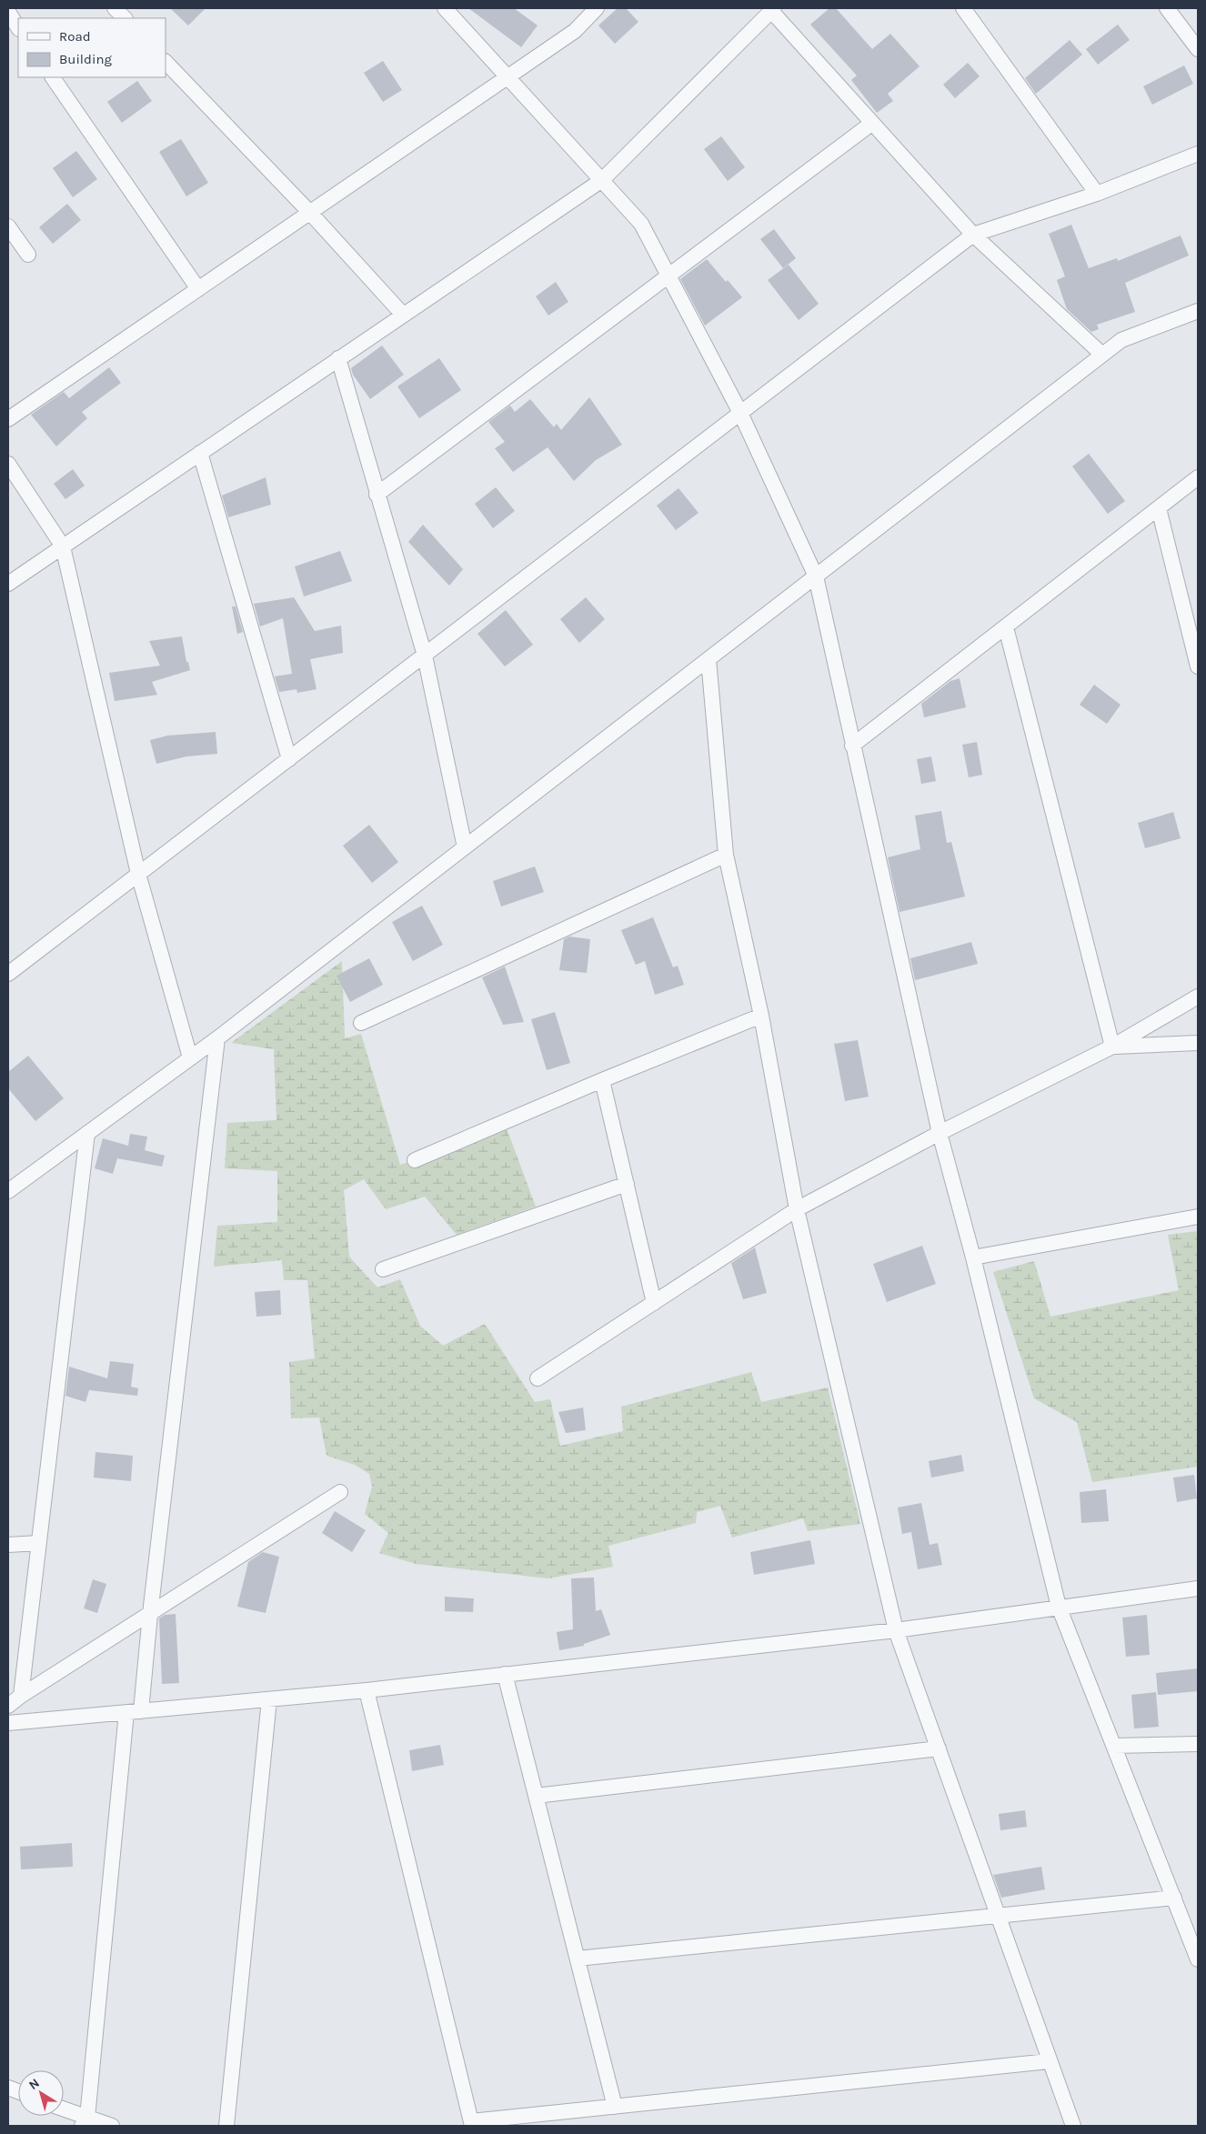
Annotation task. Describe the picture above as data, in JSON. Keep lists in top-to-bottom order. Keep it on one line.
{"legend":["Road","Building"],"north":"top left"}
